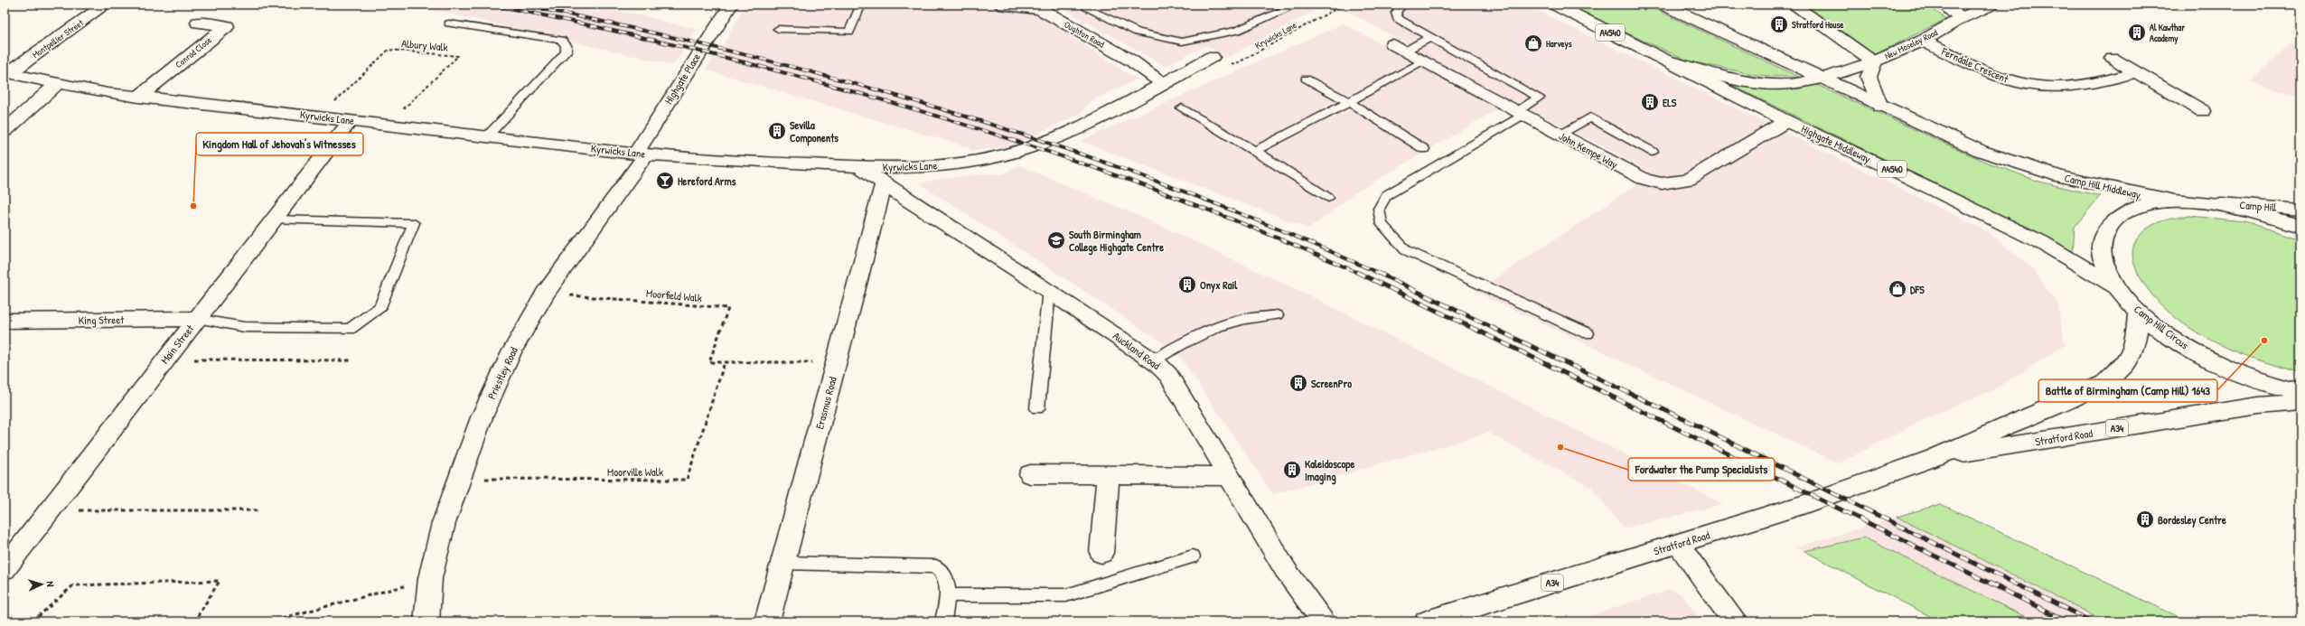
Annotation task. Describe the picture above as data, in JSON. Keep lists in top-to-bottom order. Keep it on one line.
{"streets":{"main road":["A4540","Oughton Road","Montpellier Street","New Moseley Road","Conrad Close","Ferndale Crescent","Highgate Place","Kyrwicks Lane","Highgate Middleway","John Kempe Way","Camp Hill Middleway","Camp Hill","King Street","Camp Hill Circus","Main Street","Auckland Road","Priestley Road","Erasmus Road","A34","Stratford Road"],"path":["Krywicks Lane","Albury Walk","Moorfield Walk","Moorville Walk"]},"crossings":[["Oughton Road","Kyrwicks Lane"],["Krywicks Lane","Kyrwicks Lane"],["Montpellier Street","Kyrwicks Lane"],["New Moseley Road","Ferndale Crescent"],["New Moseley Road","Camp Hill Middleway"],["Albury Walk","Kyrwicks Lane"],["Conrad Close","Kyrwicks Lane"],["Highgate Place","Kyrwicks Lane"],["Highgate Place","Priestley Road"],["Kyrwicks Lane","Main Street"],["Kyrwicks Lane","Auckland Road"],["Kyrwicks Lane","Priestley Road"],["Highgate Middleway","John Kempe Way"],["Highgate Middleway","Camp Hill Circus"],["Camp Hill Middleway","Camp Hill Circus"],["Camp Hill","Camp Hill Circus"],["Moorfield Walk","Priestley Road"],["Moorfield Walk","Moorville Walk"],["King Street","Main Street"],["Camp Hill Circus","Stratford Road"],["Auckland Road","Erasmus Road"],["Priestley Road","Moorville Walk"]],"places":{"building":["Stratford House","Al Kawthar Academy","ELS","Sevilla Components","Onyx Rail","ScreenPro","Kaleidoscope Imaging","Bordesley Centre"],"shop":["Harveys","DFS"],"bar":["Hereford Arms"],"other":["Kingdom Hall of Jehovah's Witnesses","Battle of Birmingham (Camp Hill) 1643","Fordwater the Pump Specialists"],"school or university":["South Birmingham College Highgate Centre"]},"north":"right"}
